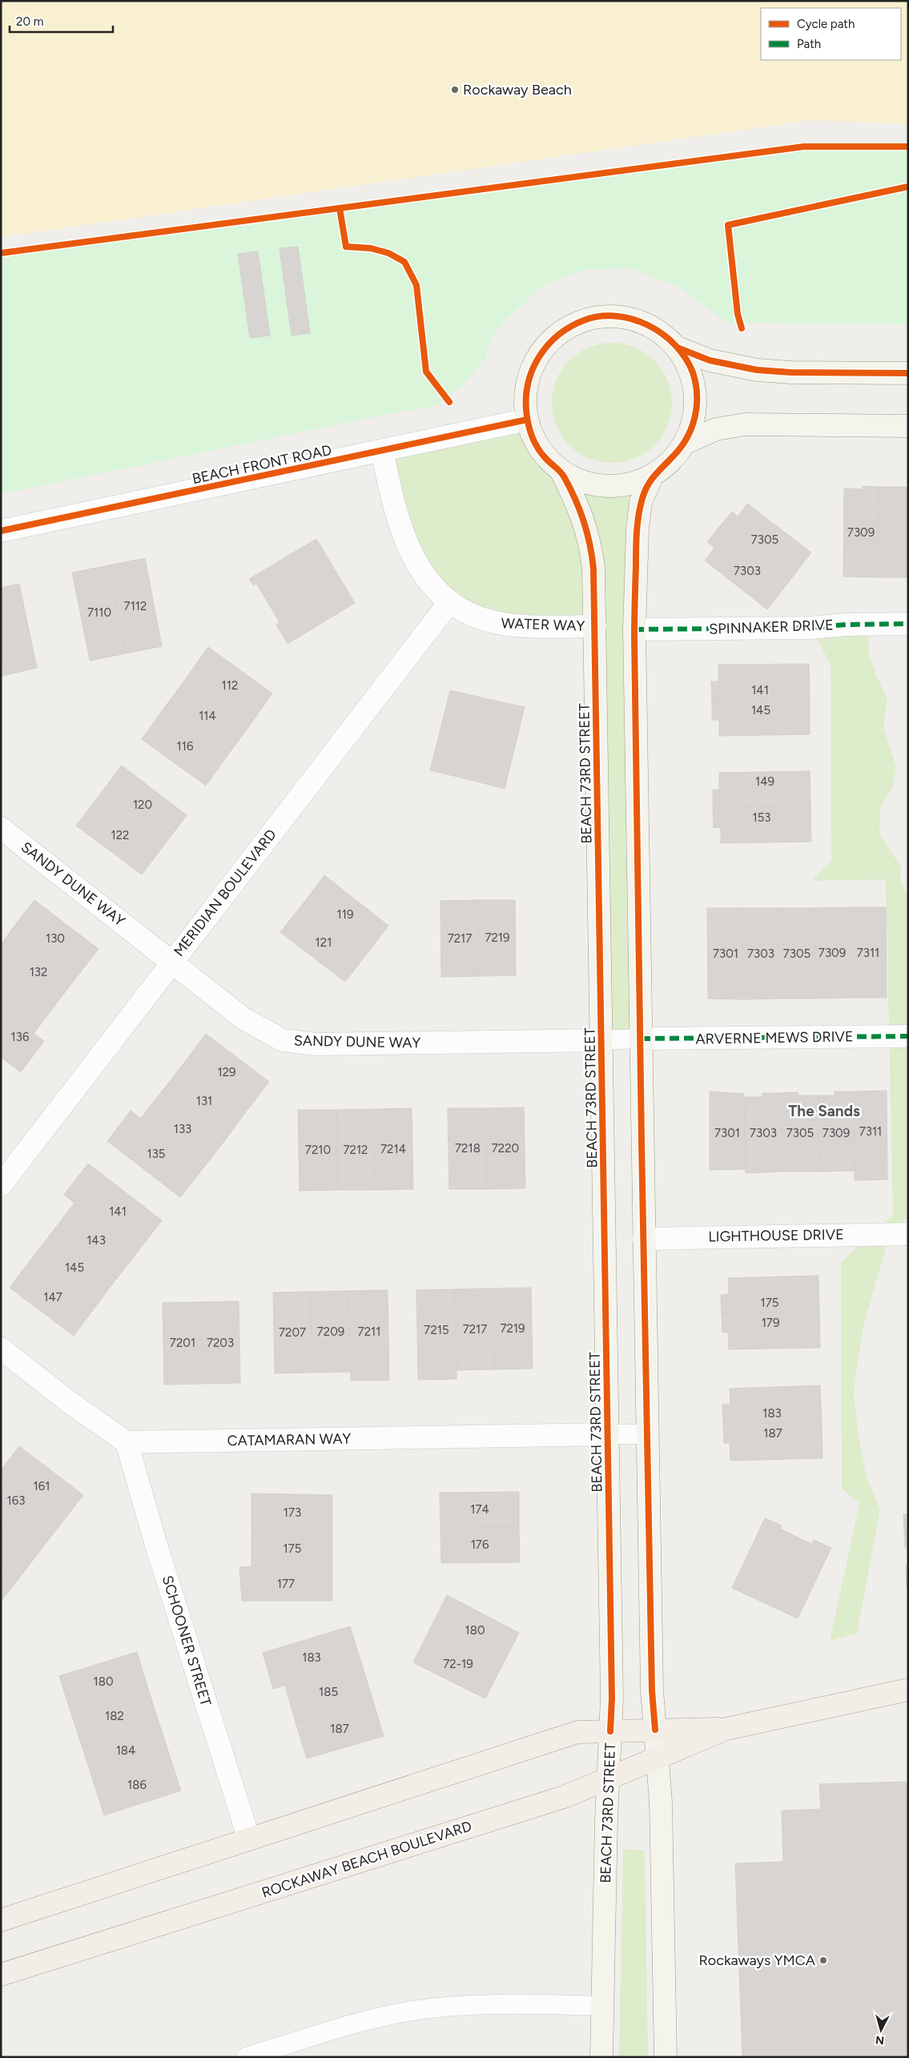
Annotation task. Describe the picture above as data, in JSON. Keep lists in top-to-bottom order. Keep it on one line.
{"streets":{"main road":["ROCKAWAY BEACH BOULEVARD"],"street":["BEACH FRONT ROAD","WATER WAY","SPINNAKER DRIVE","BEACH 73RD STREET","SANDY DUNE WAY","MERIDIAN BOULEVARD","ARVERNE MEWS DRIVE","LIGHTHOUSE DRIVE","CATAMARAN WAY","SCHOONER STREET"]},"crossings":[["BEACH FRONT ROAD","WATER WAY"],["WATER WAY","BEACH 73RD STREET"],["WATER WAY","MERIDIAN BOULEVARD"],["BEACH 73RD STREET","SANDY DUNE WAY"],["BEACH 73RD STREET","CATAMARAN WAY"],["BEACH 73RD STREET","ROCKAWAY BEACH BOULEVARD"],["SANDY DUNE WAY","MERIDIAN BOULEVARD"],["SANDY DUNE WAY","ARVERNE MEWS DRIVE"],["CATAMARAN WAY","SCHOONER STREET"],["SCHOONER STREET","ROCKAWAY BEACH BOULEVARD"]],"districts":["The Sands"],"places":["Rockaway Beach","Rockaways YMCA"],"house_numbers":["7309","7305","7303","7112","7110","112","141","145","114","116","149","120","153","122","119","7219","130","7217","121","7309","7311","7301","7303","7305","132","136","129","131","133","7311","7301","7303","7305","7309","7218","7220","7214","7210","7212","135","141","143","145","147","175","179","7219","7217","7215","7209","7211","7207","7201","7203","183","187","161","163","174","173","176","175","177","180","183","72-19","180","185","182","187","184","186"],"legend":["Cycle path","Path"],"scale_bar":"20 m","north":"bottom"}
